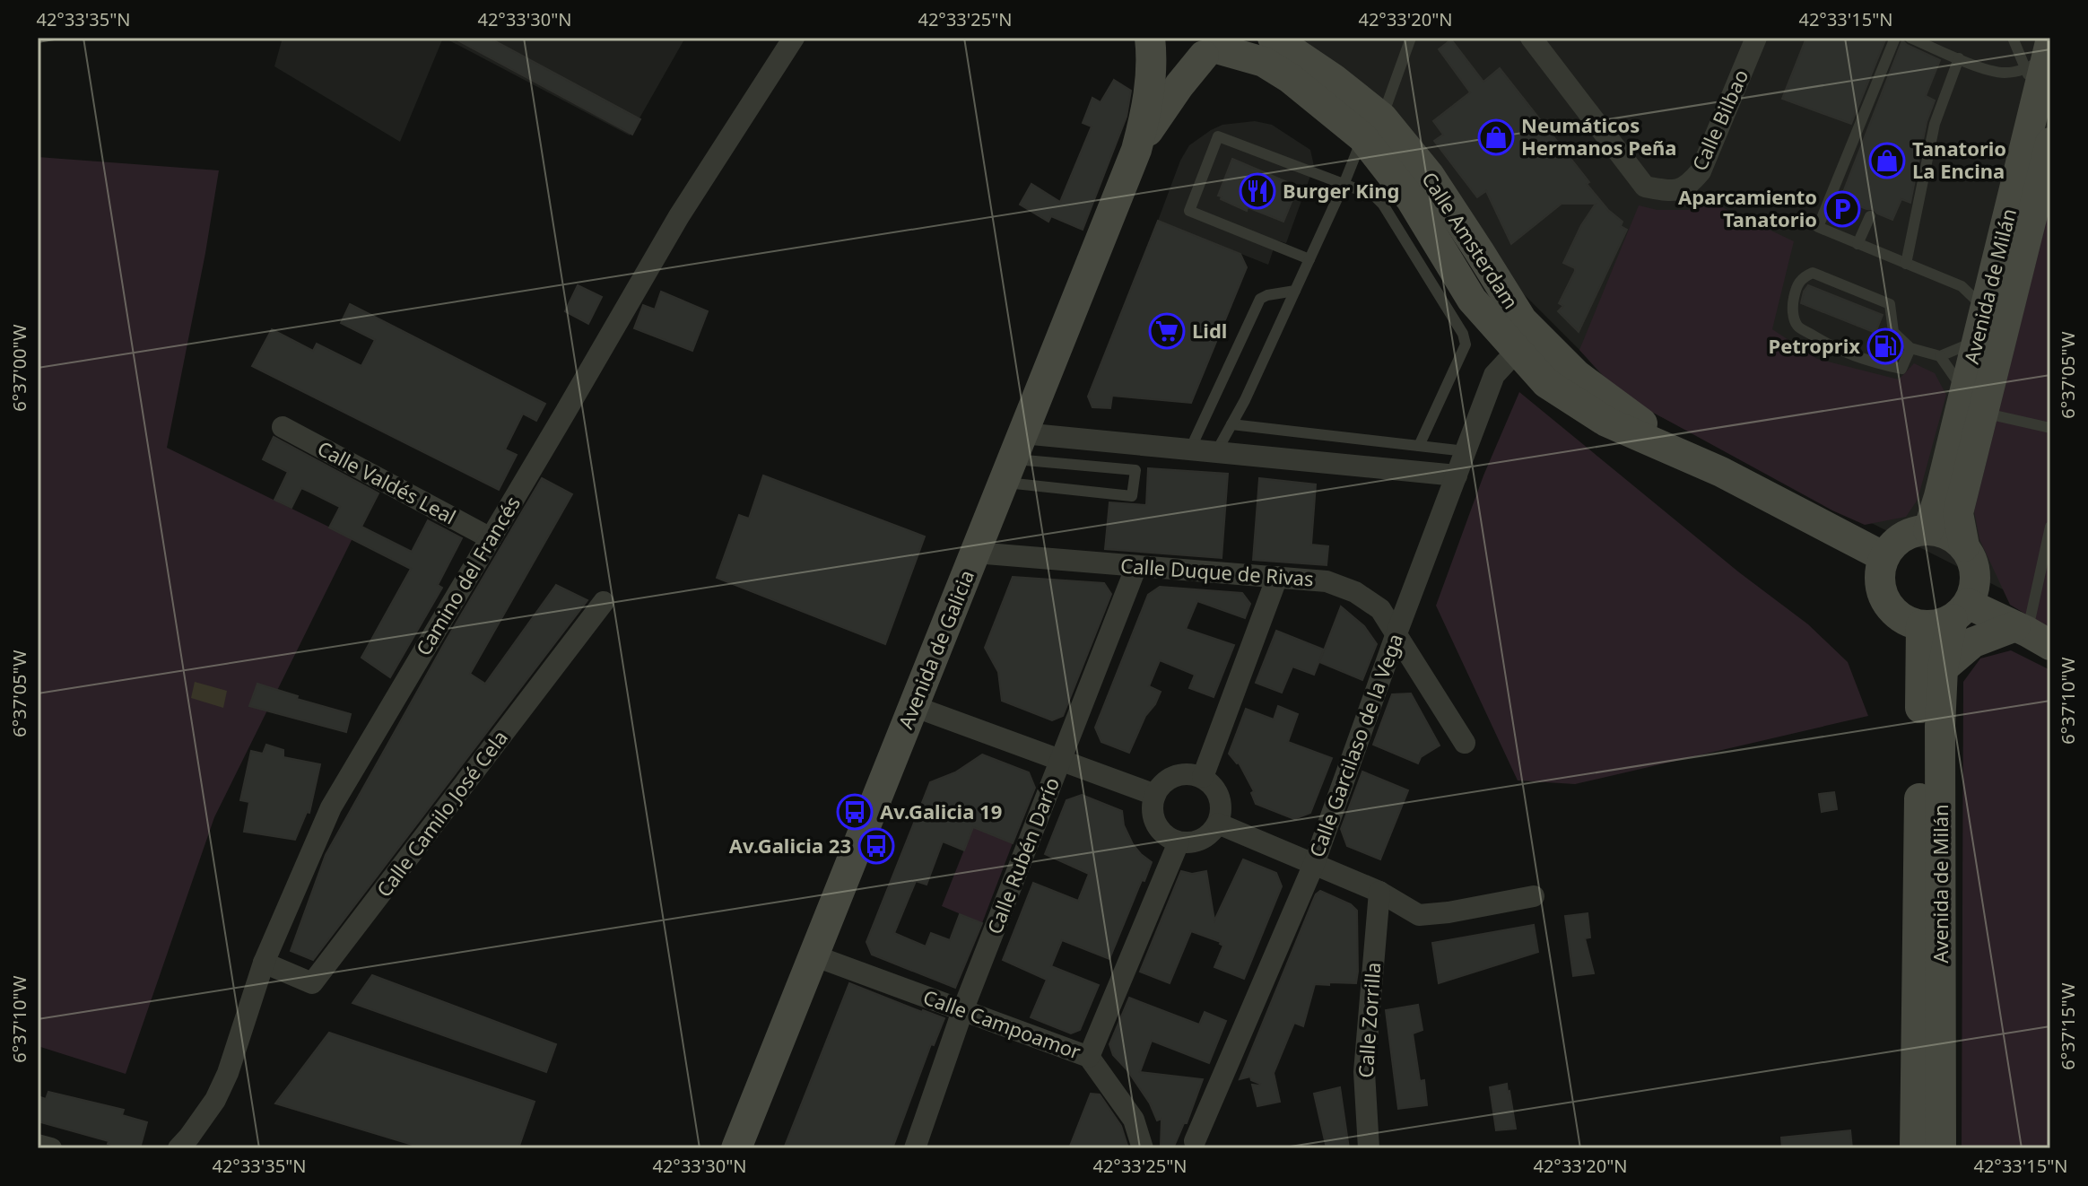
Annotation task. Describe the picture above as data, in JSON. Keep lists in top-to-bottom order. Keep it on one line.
{"streets":{"street":["Calle Bilbao","Calle Amsterdam","Avenida de Milán","Calle Valdés Leal","Calle Duque de Rivas","Camino del Francés","Avenida de Galicia","Calle Garcilaso de la Vega","Calle Camilo José Cela","Calle Rubén Darío","Calle Zorrilla","Calle Campoamor"]},"crossings":[["Calle Amsterdam","Avenida de Milán"],["Calle Amsterdam","Avenida de Galicia"],["Calle Amsterdam","Calle Garcilaso de la Vega"],["Calle Valdés Leal","Camino del Francés"],["Calle Duque de Rivas","Avenida de Galicia"],["Calle Duque de Rivas","Calle Garcilaso de la Vega"],["Calle Duque de Rivas","Calle Rubén Darío"],["Camino del Francés","Calle Camilo José Cela"],["Avenida de Galicia","Calle Campoamor"],["Calle Rubén Darío","Calle Campoamor"]],"places":{"shop":["Neumáticos Hermanos Peña","Tanatorio La Encina"],"restaurant":["Burger King"],"parking":["Aparcamiento Tanatorio"],"supermarket":["Lidl"],"fuel station":["Petroprix"],"bus stop":["Av.Galicia 19","Av.Galicia 23"]},"coordinates":["42°33'35\"N","42°33'30\"N","42°33'25\"N","42°33'20\"N","42°33'15\"N","6°37'00\"W","6°37'05\"W","6°37'10\"W","6°37'15\"W"]}
